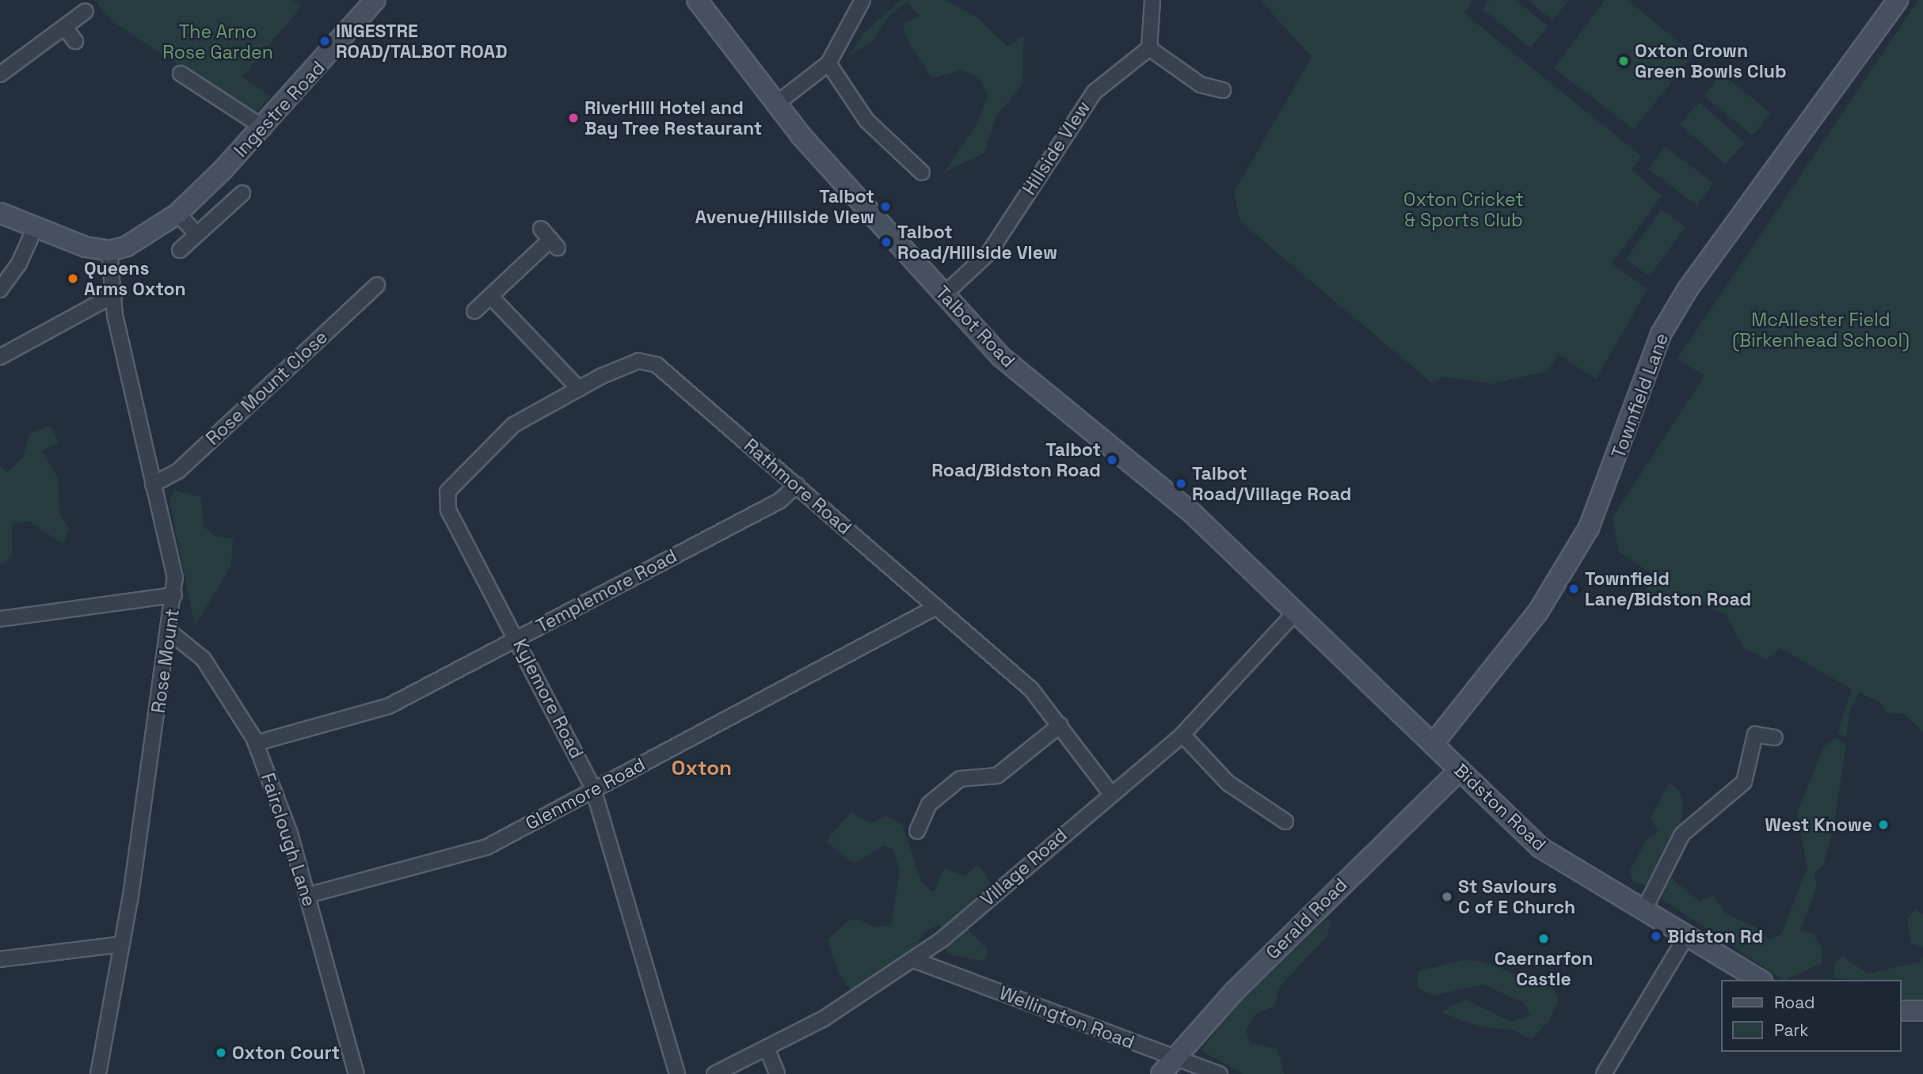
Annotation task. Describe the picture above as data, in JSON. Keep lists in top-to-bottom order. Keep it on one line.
{"streets":{"main road":["Ingestre Road","Talbot Road","Townfield Lane","Bidston Road","Gerald Road"],"street":["Hillside VIew","Rose Mount Close","Rathmore Road","Templemore Road","Rose Mount","Kylemore Road","Glenmore Road","Fairclough Lane","Village Road","Wellington Road"]},"crossings":[["Ingestre Road","Rose Mount"],["Hillside VIew","Talbot Road"],["Talbot Road","Bidston Road"],["Talbot Road","Village Road"],["Rose Mount Close","Rose Mount"],["Townfield Lane","Bidston Road"],["Rathmore Road","Templemore Road"],["Rathmore Road","Kylemore Road"],["Rathmore Road","Glenmore Road"],["Rathmore Road","Village Road"],["Templemore Road","Kylemore Road"],["Templemore Road","Fairclough Lane"],["Rose Mount","Fairclough Lane"],["Kylemore Road","Glenmore Road"],["Glenmore Road","Fairclough Lane"],["Bidston Road","Village Road"],["Bidston Road","Gerald Road"],["Village Road","Wellington Road"],["Gerald Road","Wellington Road"]],"districts":["Oxton"],"parks":["The Arno Rose Garden","Oxton Cricket & Sports Club","McAllester Field (Birkenhead School)"],"places":["INGESTRE ROAD/TALBOT ROAD","Oxton Crown Green Bowls Club","RiverHill Hotel and Bay Tree Restaurant","Talbot Avenue/Hillside VIew","Talbot Road/Hillside VIew","Queens Arms Oxton","Talbot Road/Bidston Road","Talbot Road/Village Road","Townfield Lane/Bidston Road","West Knowe","St Saviours C of E Church","Bidston Rd","Caernarfon Castle","Oxton Court"],"legend":["Road","Park"]}
